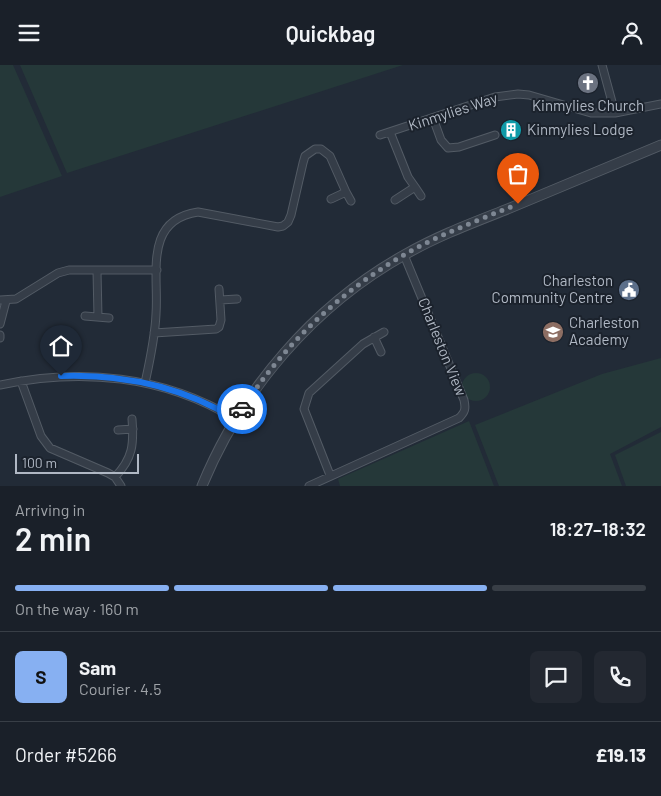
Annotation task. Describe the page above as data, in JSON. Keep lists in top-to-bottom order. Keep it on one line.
{"streets":{"street":["Kinmylies Way","Charleston View"]},"places":{"church":["Kinmylies Church"],"building":["Kinmylies Lodge"],"public building":["Charleston Community Centre"],"school or university":["Charleston Academy"]},"scale_bar":"100 m","page":{"header":"Quickbag","scale":"100 m","heading":["2 min","Arriving in","18:27–18:32"],"panel":["Sam","Courier · 4.5","Order #5266","£19.13"],"bar":"On the way · 160 m","round":"S"}}
